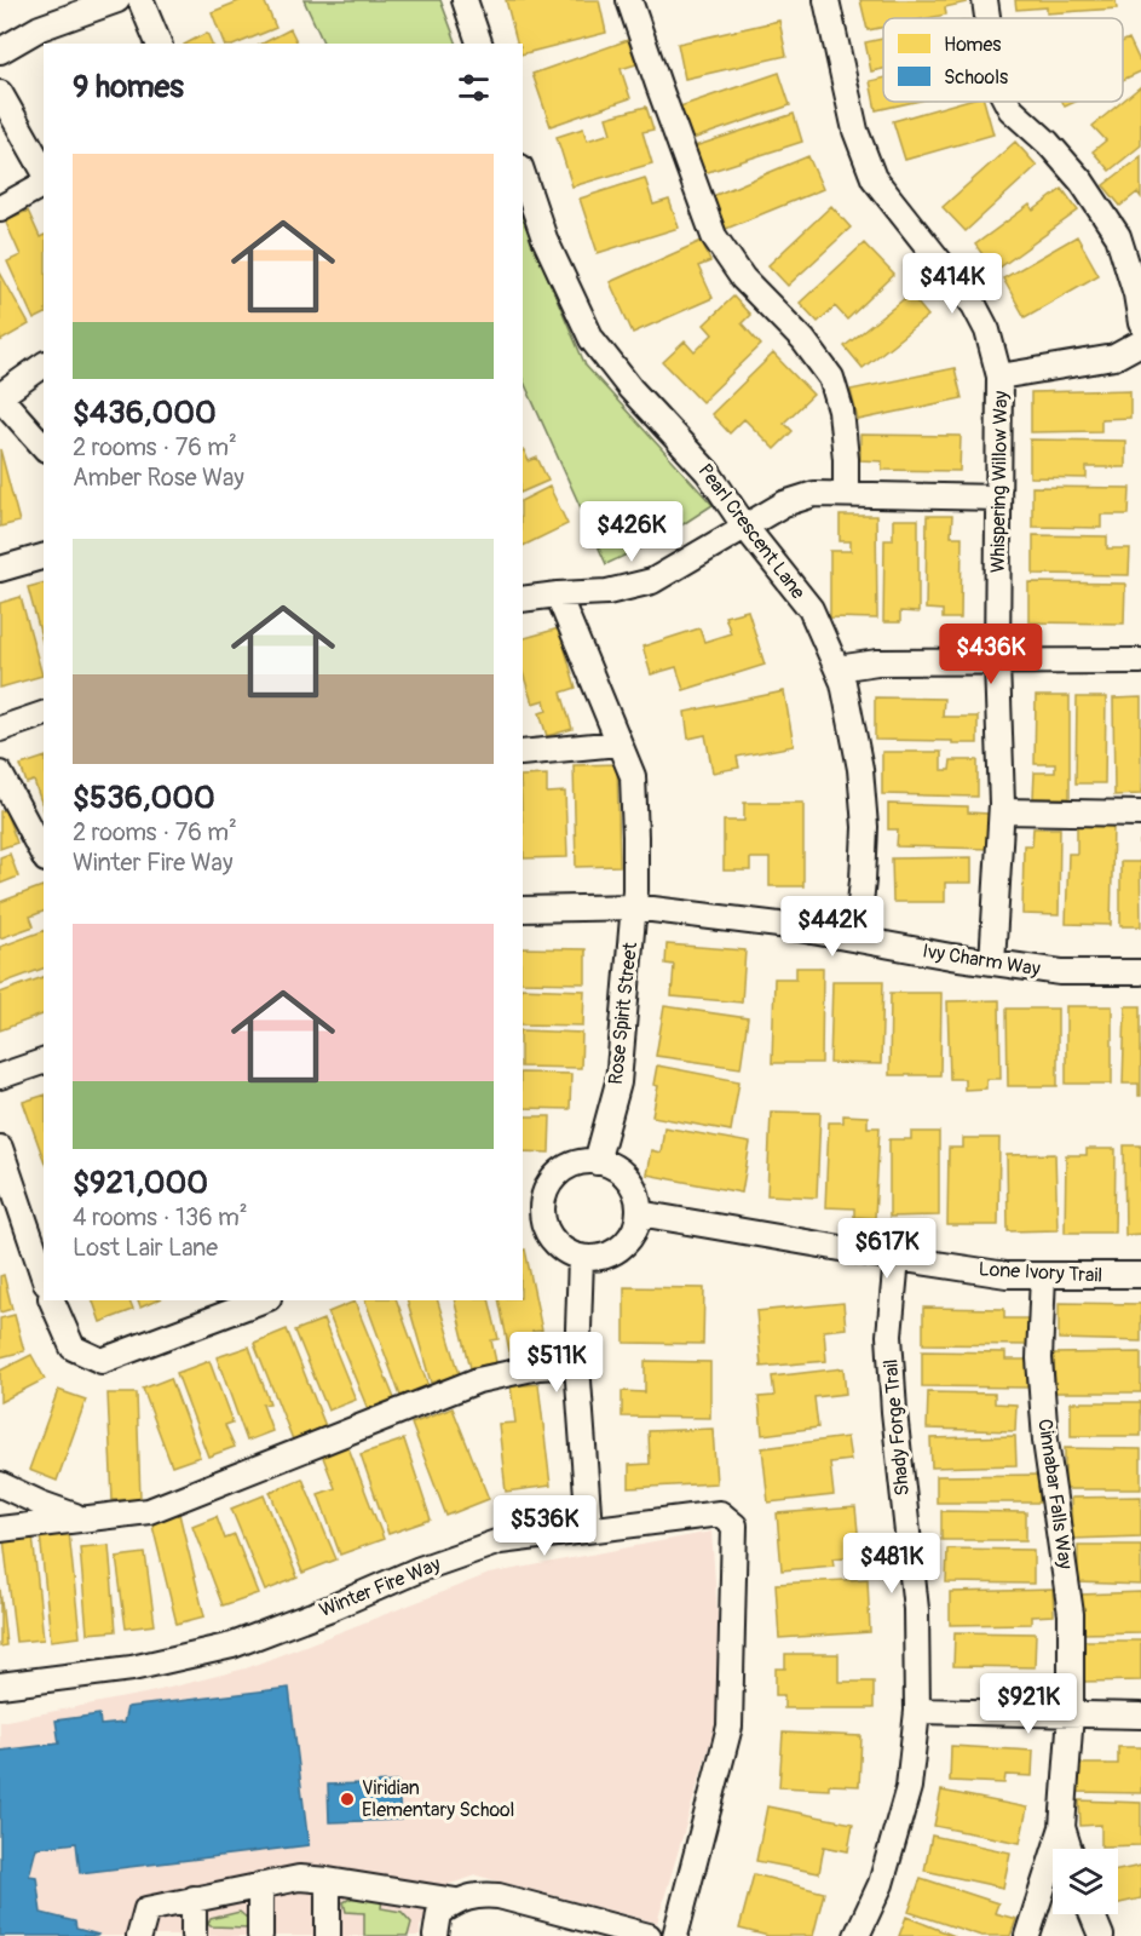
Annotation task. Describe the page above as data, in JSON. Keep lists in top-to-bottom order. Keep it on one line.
{"streets":{"street":["Whispering Willow Way","Pearl Crescent Lane","Ivy Charm Way","Rose Spirit Street","Lone Ivory Trail","Shady Forge Trail","Cinnabar Falls Way","Winter Fire Way"]},"crossings":[["Whispering Willow Way","Ivy Charm Way"],["Pearl Crescent Lane","Ivy Charm Way"],["Ivy Charm Way","Rose Spirit Street"],["Rose Spirit Street","Lone Ivory Trail"],["Lone Ivory Trail","Shady Forge Trail"],["Lone Ivory Trail","Cinnabar Falls Way"]],"places":["Viridian Elementary School"],"legend":["Homes","Schools"],"page":{"heading":"9 homes","list":[{"name":"$436,000","note":"2 rooms · 76 m² · Amber Rose Way"},{"name":"$536,000","note":"2 rooms · 76 m² · Winter Fire Way"},{"name":"$921,000","note":"4 rooms · 136 m² · Lost Lair Lane"}],"price":["$414K","$426K","$436K","$442K","$617K","$511K","$536K","$481K","$921K"]}}
